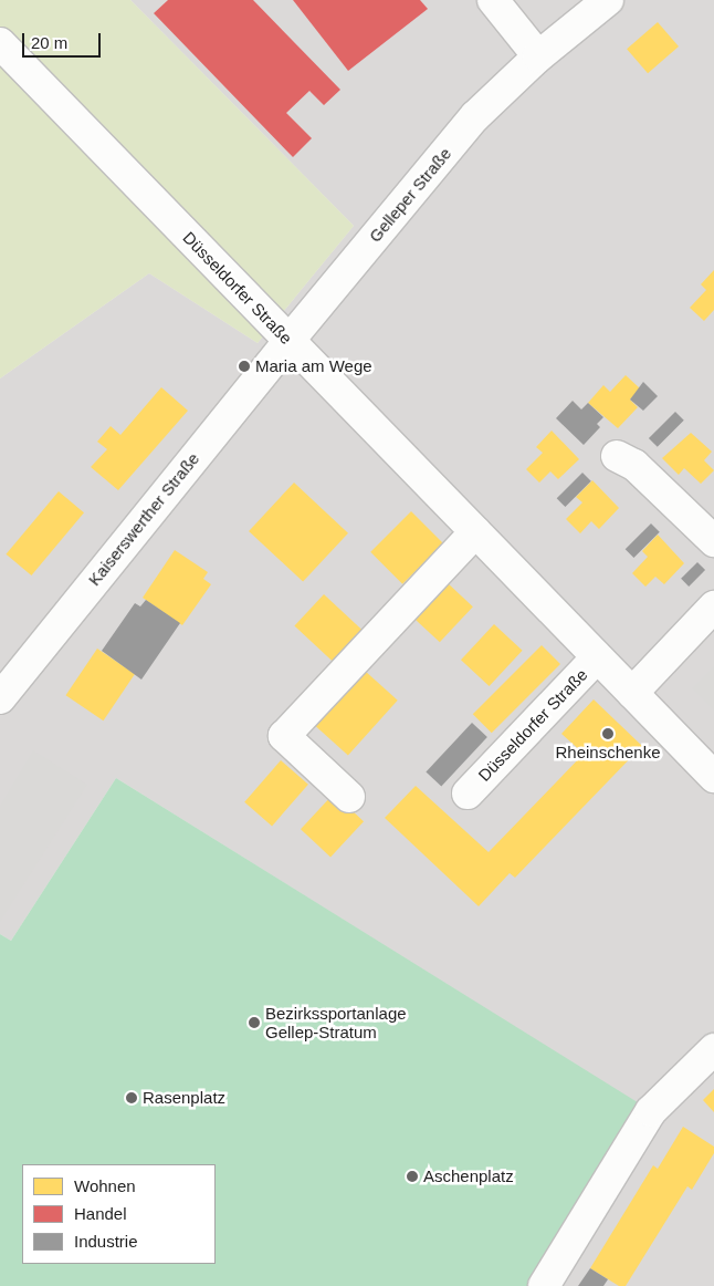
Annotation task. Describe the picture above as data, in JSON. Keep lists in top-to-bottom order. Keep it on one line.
{"streets":{"street":["Gelleper Straße","Düsseldorfer Straße","Kaiserswerther Straße"]},"crossings":[["Gelleper Straße","Düsseldorfer Straße"],["Gelleper Straße","Kaiserswerther Straße"],["Düsseldorfer Straße","Kaiserswerther Straße"]],"places":["Maria am Wege","Rheinschenke","Bezirkssportanlage Gellep-Stratum","Rasenplatz","Aschenplatz"],"legend":["Wohnen","Handel","Industrie"],"scale_bar":"20 m"}
